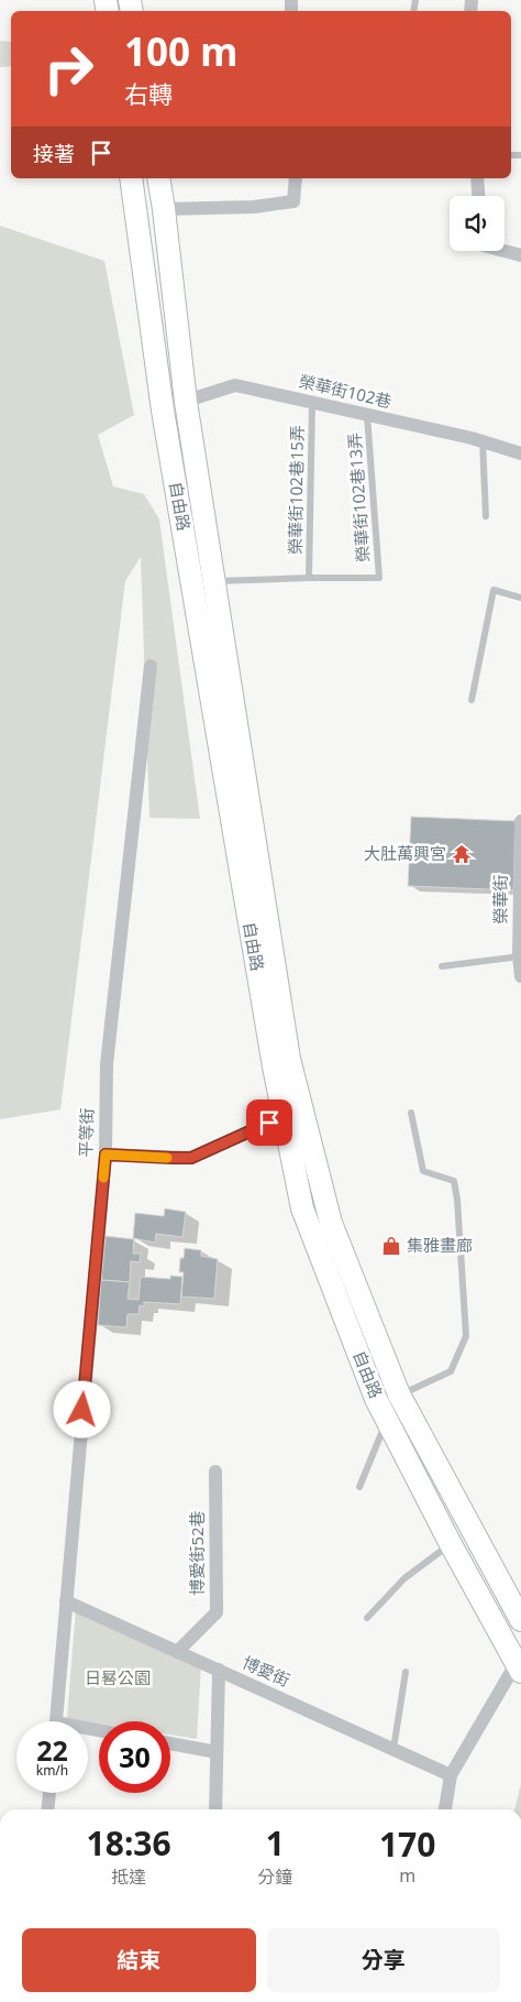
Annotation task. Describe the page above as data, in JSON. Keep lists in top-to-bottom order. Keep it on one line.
{"streets":{"main road":["自由路"],"street":["榮華街102巷","榮華街","平等街","博愛街52巷","博愛街"],"lane":["榮華街102巷15弄","榮華街102巷13弄"]},"crossings":[["榮華街102巷","榮華街102巷15弄"],["榮華街102巷","榮華街102巷13弄"],["榮華街102巷","自由路"],["榮華街102巷15弄","榮華街102巷13弄"],["平等街","博愛街"],["博愛街52巷","博愛街"]],"parks":["日晷公園"],"places":{"temple":["大肚萬興宮"],"shop":["集雅畫廊"]},"page":{"turn":["100 m","右轉"],"then":"接著","speed":"22 km/h","limit":"30","eta":["18:36","抵達","1","分鐘","170","m"],"buttons":["結束","分享"]}}
